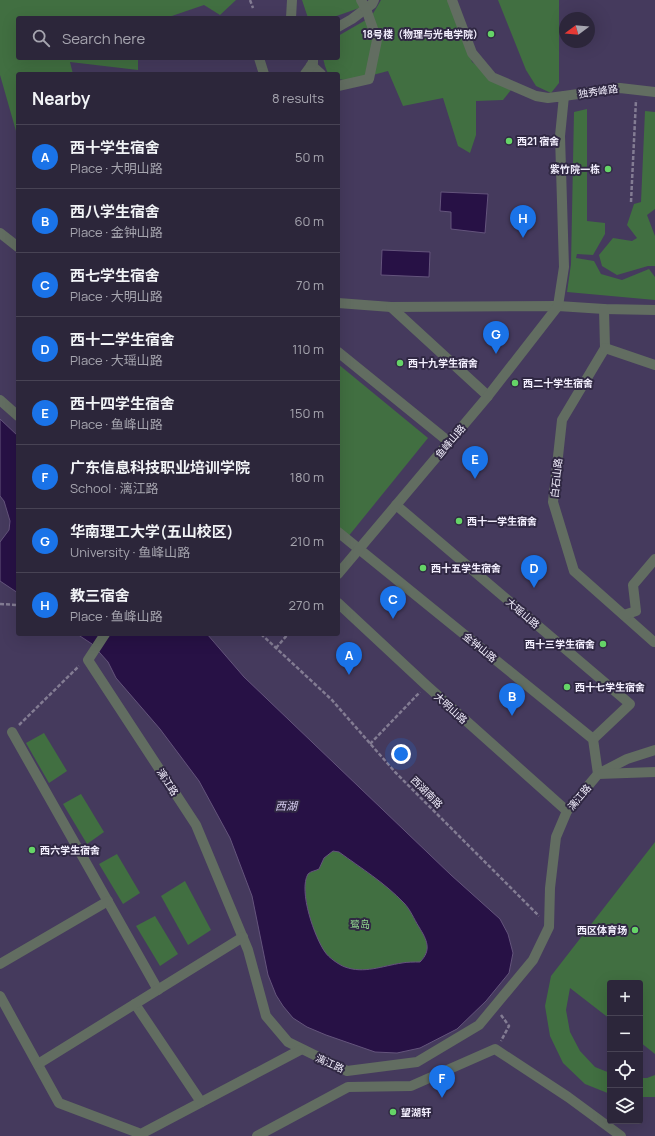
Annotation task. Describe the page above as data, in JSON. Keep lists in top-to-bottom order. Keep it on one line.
{"streets":{"street":["独秀峰路","鱼峰山路","白石山路","大瑶山路","金钟山路","大明山路","漓江路"],"path":["西湖南路"]},"crossings":[["鱼峰山路","大瑶山路"],["鱼峰山路","金钟山路"],["大瑶山路","金钟山路"],["大明山路","漓江路"],["漓江路","西湖南路"]],"water":["西湖"],"parks":["鹭岛"],"places":["18号楼（物理与光电学院）","西21 宿舍","紫竹院一栋","西十九学生宿舍","西二十学生宿舍","西十一学生宿舍","西十五学生宿舍","西十三学生宿舍","西十七学生宿舍","西六学生宿舍","西区体育场","望湖轩"],"north":"left","page":{"search":"Search here","heading":["Nearby","8 results"],"list":[{"mark":"A","name":"西十学生宿舍","note":"Place · 大明山路","value":"50 m"},{"mark":"B","name":"西八学生宿舍","note":"Place · 金钟山路","value":"60 m"},{"mark":"C","name":"西七学生宿舍","note":"Place · 大明山路","value":"70 m"},{"mark":"D","name":"西十二学生宿舍","note":"Place · 大瑶山路","value":"110 m"},{"mark":"E","name":"西十四学生宿舍","note":"Place · 鱼峰山路","value":"150 m"},{"mark":"F","name":"广东信息科技职业培训学院","note":"School · 漓江路","value":"180 m"},{"mark":"G","name":"华南理工大学(五山校区)","note":"University · 鱼峰山路","value":"210 m"},{"mark":"H","name":"教三宿舍","note":"Place · 鱼峰山路","value":"270 m"}],"pins":["H","G","E","D","C","A","B","F"],"map_buttons":["+","−"]}}
